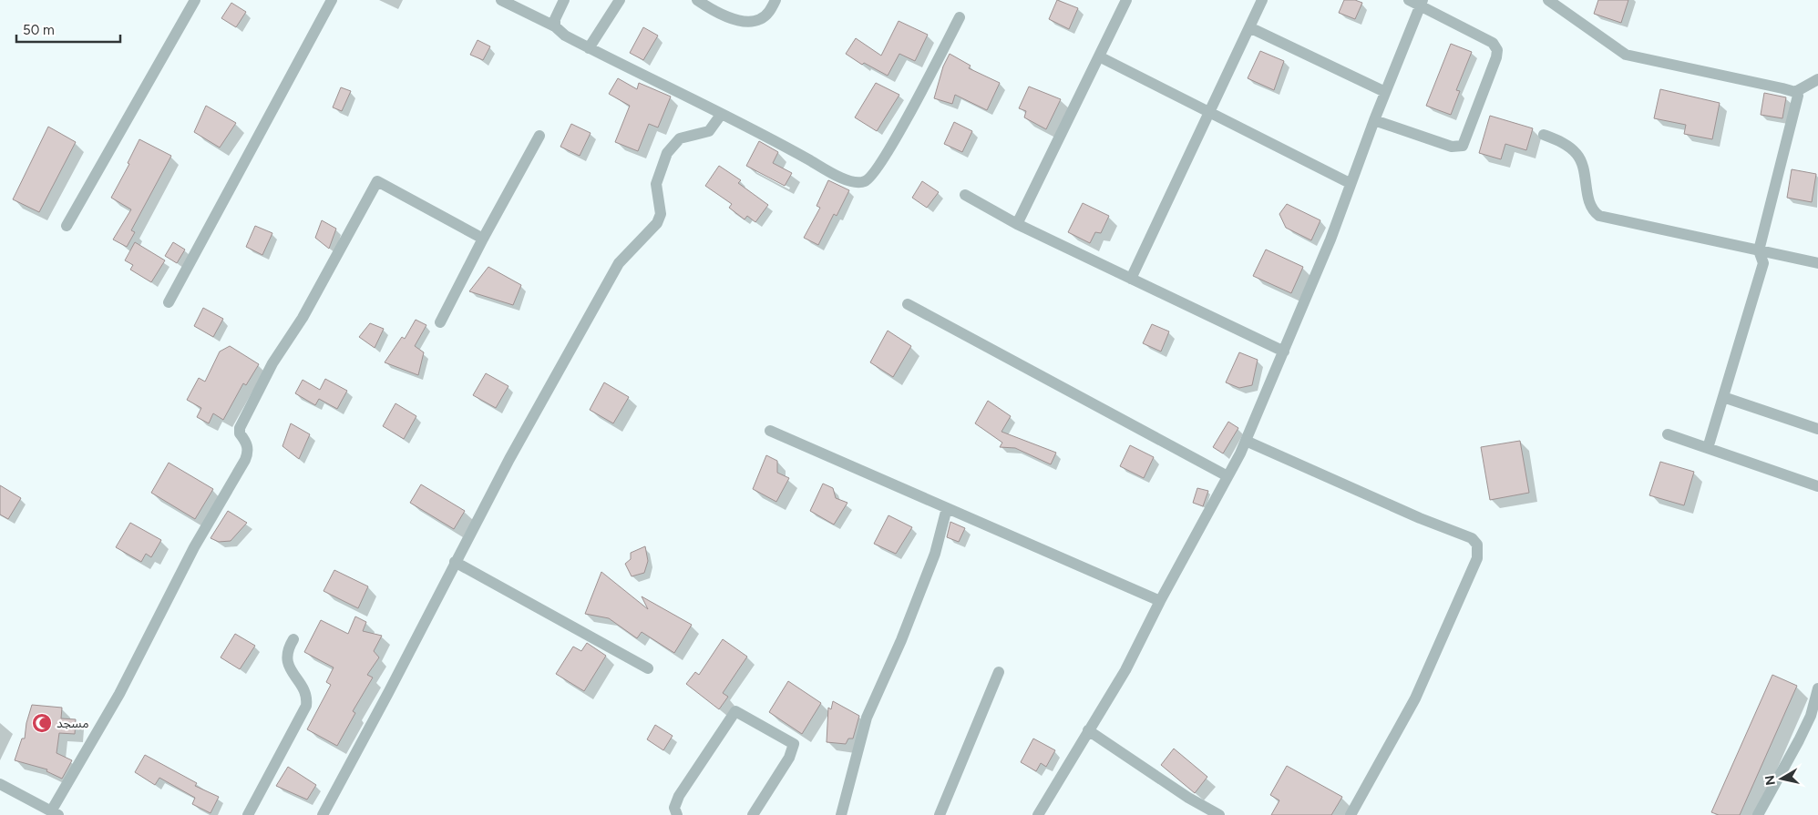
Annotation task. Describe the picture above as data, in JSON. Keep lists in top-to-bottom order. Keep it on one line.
{"places":{"mosque":["مسجد"]},"scale_bar":"50 m","north":"left"}
